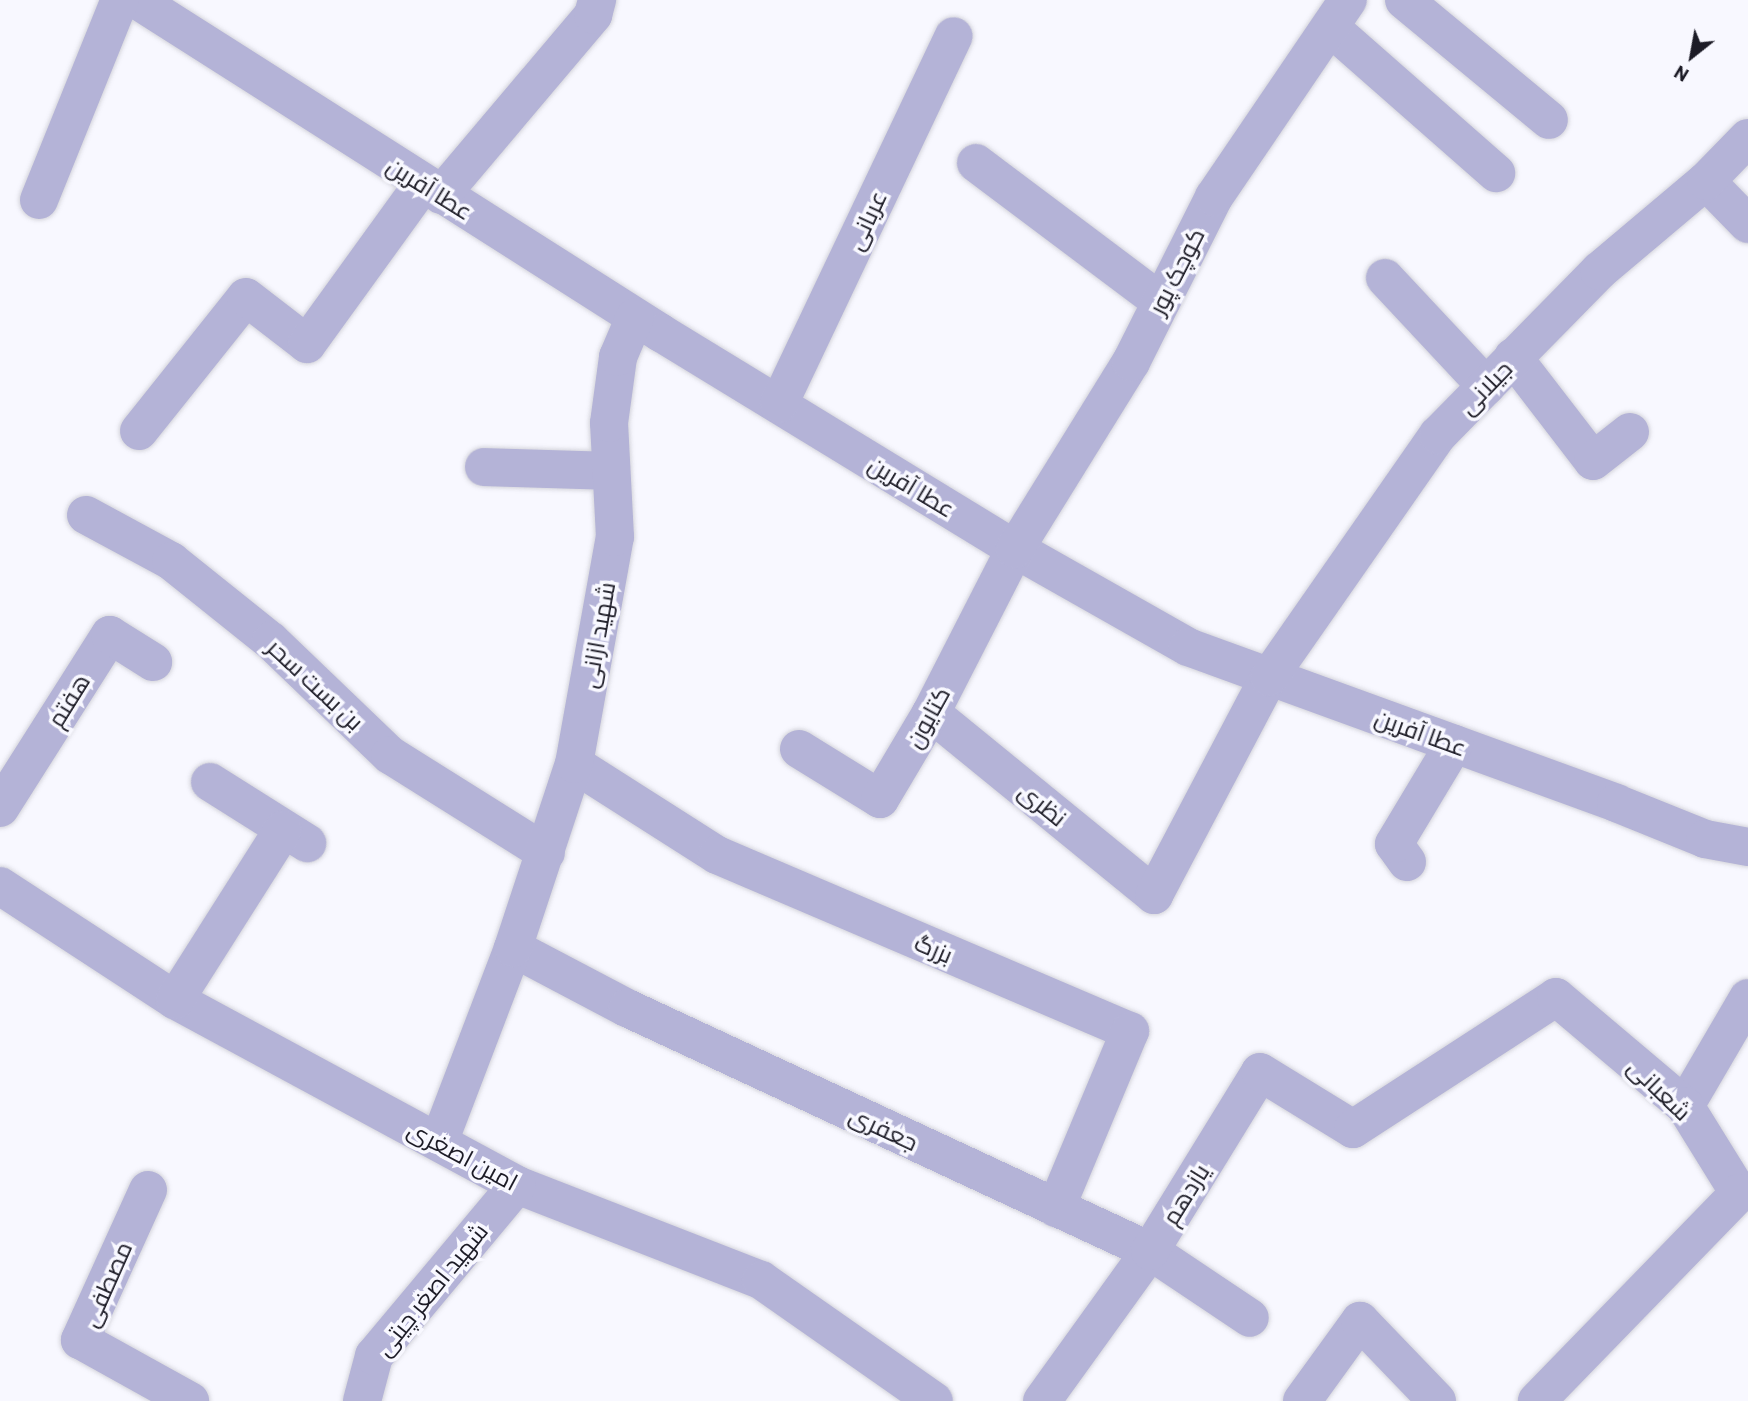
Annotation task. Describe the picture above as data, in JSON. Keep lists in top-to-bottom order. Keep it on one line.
{"streets":{"street":["عطا آفرین","عربانی","کوچک پور","جیلانی","شهید ازانی","بن بست سحر","هفتم","کتایون","نظری","بزرگ","شعبانی","جعفری","امین اصغری","یازدهم","مصطفی","شهید اصغر چیتی"]},"crossings":[["عطا آفرین","عربانی"],["عطا آفرین","کوچک پور"],["عطا آفرین","جیلانی"],["عطا آفرین","شهید ازانی"],["عطا آفرین","کتایون"],["عطا آفرین","نظری"],["کوچک پور","کتایون"],["جیلانی","نظری"],["شهید ازانی","بن بست سحر"],["شهید ازانی","بزرگ"],["شهید ازانی","جعفری"],["شهید ازانی","امین اصغری"],["کتایون","نظری"],["بزرگ","جعفری"],["شعبانی","یازدهم"],["جعفری","یازدهم"],["امین اصغری","شهید اصغر چیتی"]],"north":"bottom left"}
